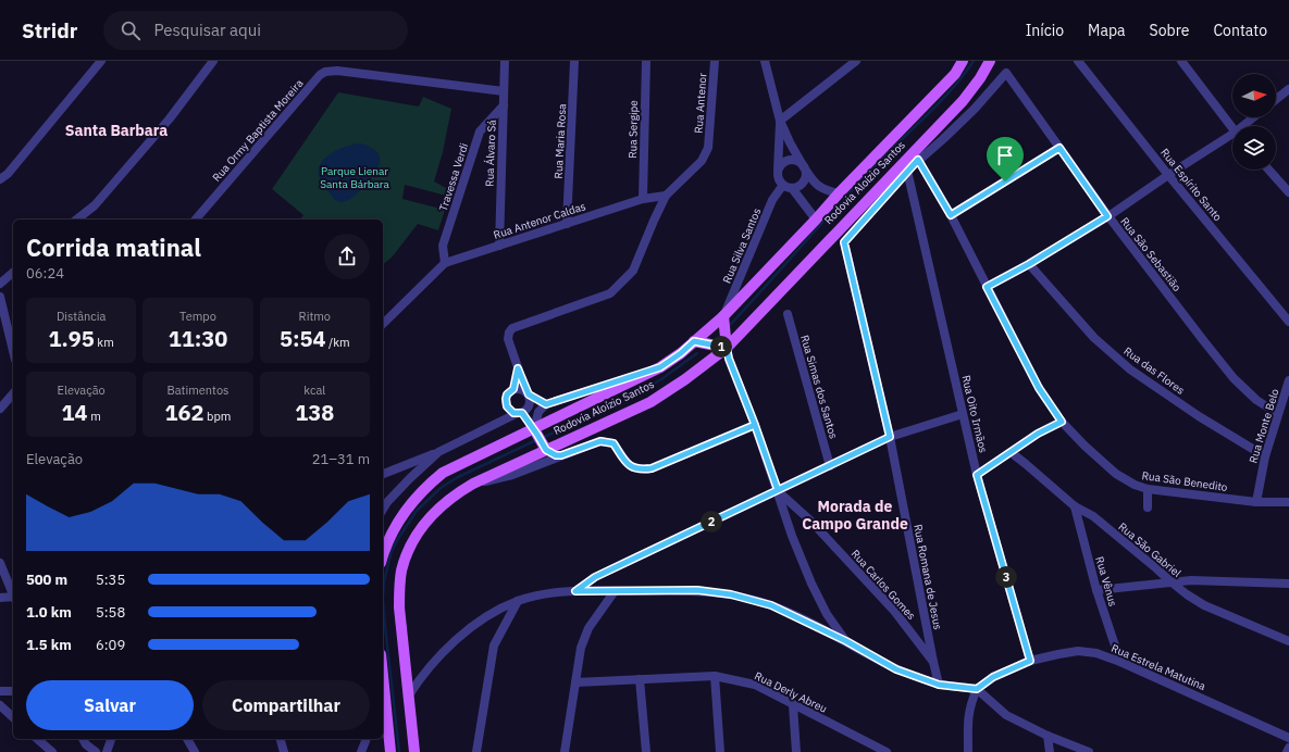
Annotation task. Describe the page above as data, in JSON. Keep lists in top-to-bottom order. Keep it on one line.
{"streets":{"main road":["Rodovia Aloízio Santos"],"street":["Rua Antenor","Rua Sergipe","Rua Ormy Baptista Moreira","Rua Maria Rosa","Rua Álvaro Sá","Travessa Verdi","Rua Espírito Santo","Rua Antenor Caldas","Rua Silva Santos","Rua São Sebastião","Rua das Flores","Rua Simas dos Santos","Rua Oito Irmãos","Rua Monte Belo","Rua São Benedito","Rua São Gabriel","Rua Romana de Jesus","Rua Vênus","Rua Carlos Gomes","Rua Estrela Matutina","Rua Derly Abreu"]},"crossings":[["Rua Antenor","Rua Antenor Caldas"],["Rua Sergipe","Rua Antenor Caldas"],["Rua Ormy Baptista Moreira","Rua Álvaro Sá"],["Rua Maria Rosa","Rua Antenor Caldas"],["Rua Álvaro Sá","Travessa Verdi"],["Rua Álvaro Sá","Rua Antenor Caldas"],["Travessa Verdi","Rua Antenor Caldas"],["Rodovia Aloízio Santos","Rua Silva Santos"],["Rua São Sebastião","Rua Monte Belo"],["Rua São Sebastião","Rua São Benedito"],["Rua das Flores","Rua Monte Belo"],["Rua Oito Irmãos","Rua Romana de Jesus"],["Rua Oito Irmãos","Rua Estrela Matutina"],["Rua Monte Belo","Rua São Benedito"],["Rua São Gabriel","Rua Vênus"],["Rua Romana de Jesus","Rua Carlos Gomes"],["Rua Vênus","Rua Estrela Matutina"]],"districts":["Santa Barbara","Morada de Campo Grande"],"parks":["Parque Lienar Santa Bárbara"],"north":"right","page":{"header":"Stridr","search":"Pesquisar aqui","nav":["Início","Mapa","Sobre","Contato"],"heading":["Corrida matinal","06:24"],"stats":[["Distância","1.95 km"],["Tempo","11:30"],["Ritmo","5:54 /km"],["Elevação","14 m"],["Batimentos","162 bpm"],["kcal","138"]],"pins":["1","2","3"],"chart":["Elevação","21–31 m"],"list":[{"name":"500 m","note":"5:35"},{"name":"1.0 km","note":"5:58"},{"name":"1.5 km","note":"6:09"}],"buttons":["Salvar","Compartilhar"]}}
